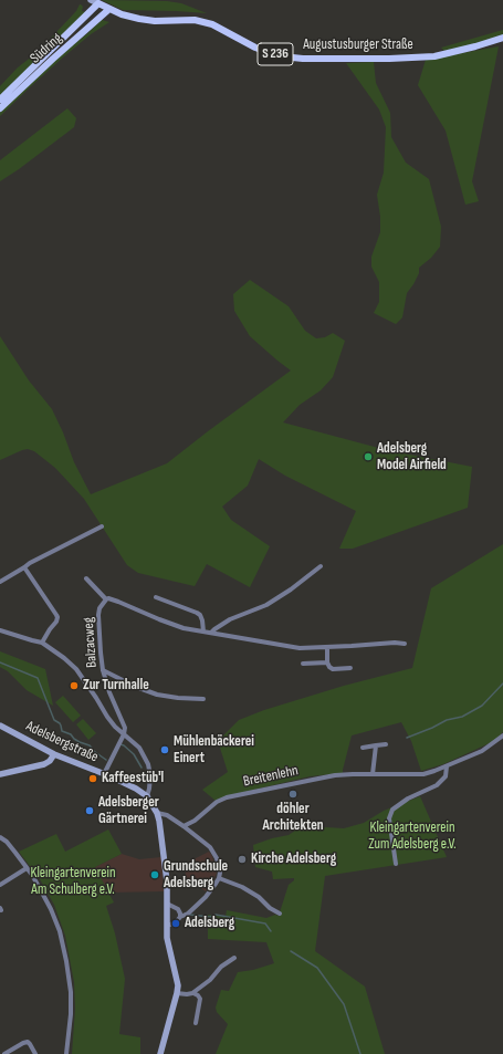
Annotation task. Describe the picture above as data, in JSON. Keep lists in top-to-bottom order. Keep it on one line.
{"streets":{"main road":["Augustusburger Straße","Südring","S 236"],"street":["Balzacweg","Adelsbergstraße","Breitenlehn"]},"crossings":[["Augustusburger Straße","Südring"]],"parks":["Kleingartenverein Zum Adelsberg e.V.","Kleingartenverein Am Schulberg e.V."],"places":["Adelsberg Model Airfield","Zur Turnhalle","Mühlenbäckerei Einert","Kaffeestüb'l","döhler Architekten","Adelsberger Gärtnerei","Kirche Adelsberg","Grundschule Adelsberg","Adelsberg"]}
